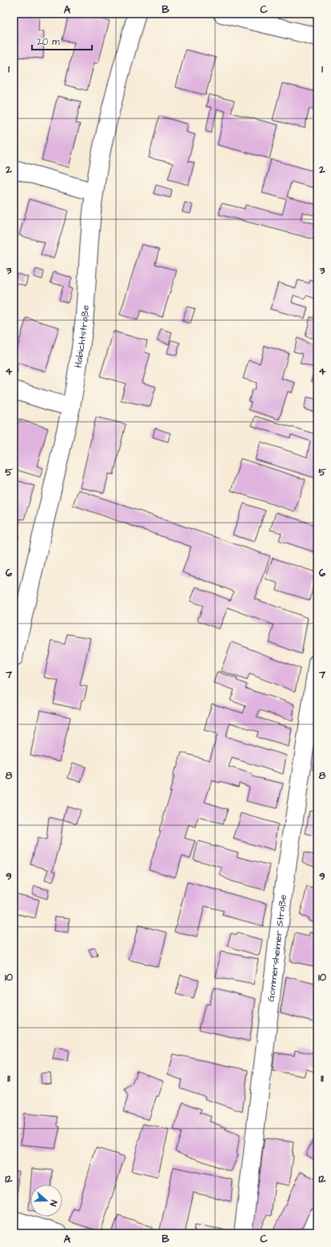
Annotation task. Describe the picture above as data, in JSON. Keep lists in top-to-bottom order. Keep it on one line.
{"streets":{"street":["Habichtstraße","Gommersheimer Straße"]},"scale_bar":"20 m","north":"right","grid":{"columns":["A","B","C"],"rows":["1","2","3","4","5","6","7","8","9","10","11","12"]}}
